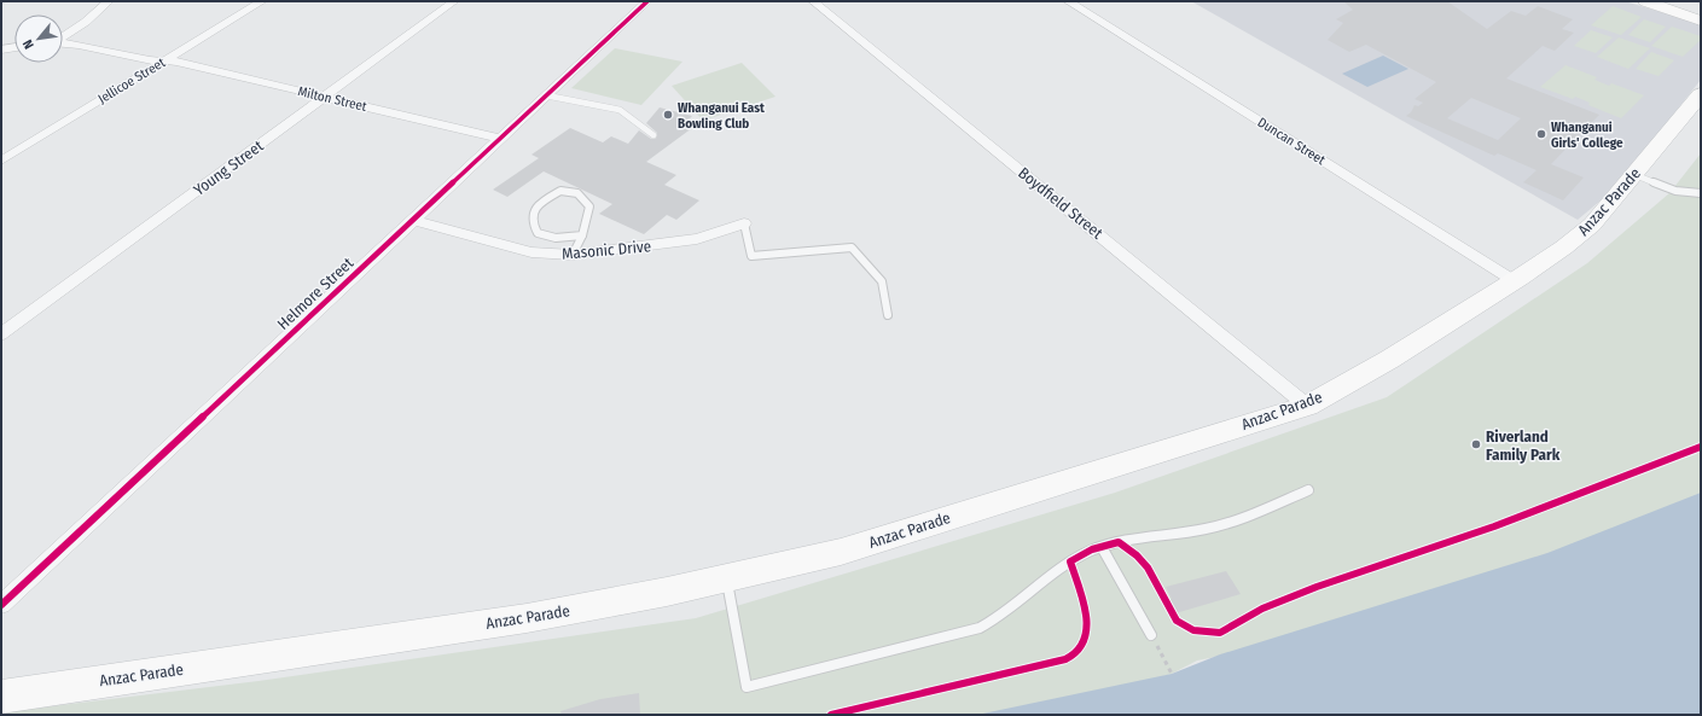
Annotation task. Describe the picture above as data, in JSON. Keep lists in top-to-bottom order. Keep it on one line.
{"streets":{"main road":["Anzac Parade"],"street":["Jellicoe Street","Milton Street","Duncan Street","Young Street","Boydfield Street","Masonic Drive","Helmore Street"]},"crossings":[["Jellicoe Street","Milton Street"],["Milton Street","Young Street"],["Milton Street","Helmore Street"],["Duncan Street","Anzac Parade"],["Anzac Parade","Boydfield Street"],["Masonic Drive","Helmore Street"]],"places":["Whanganui East Bowling Club","Whanganui Girls' College","Riverland Family Park"],"north":"bottom left"}
